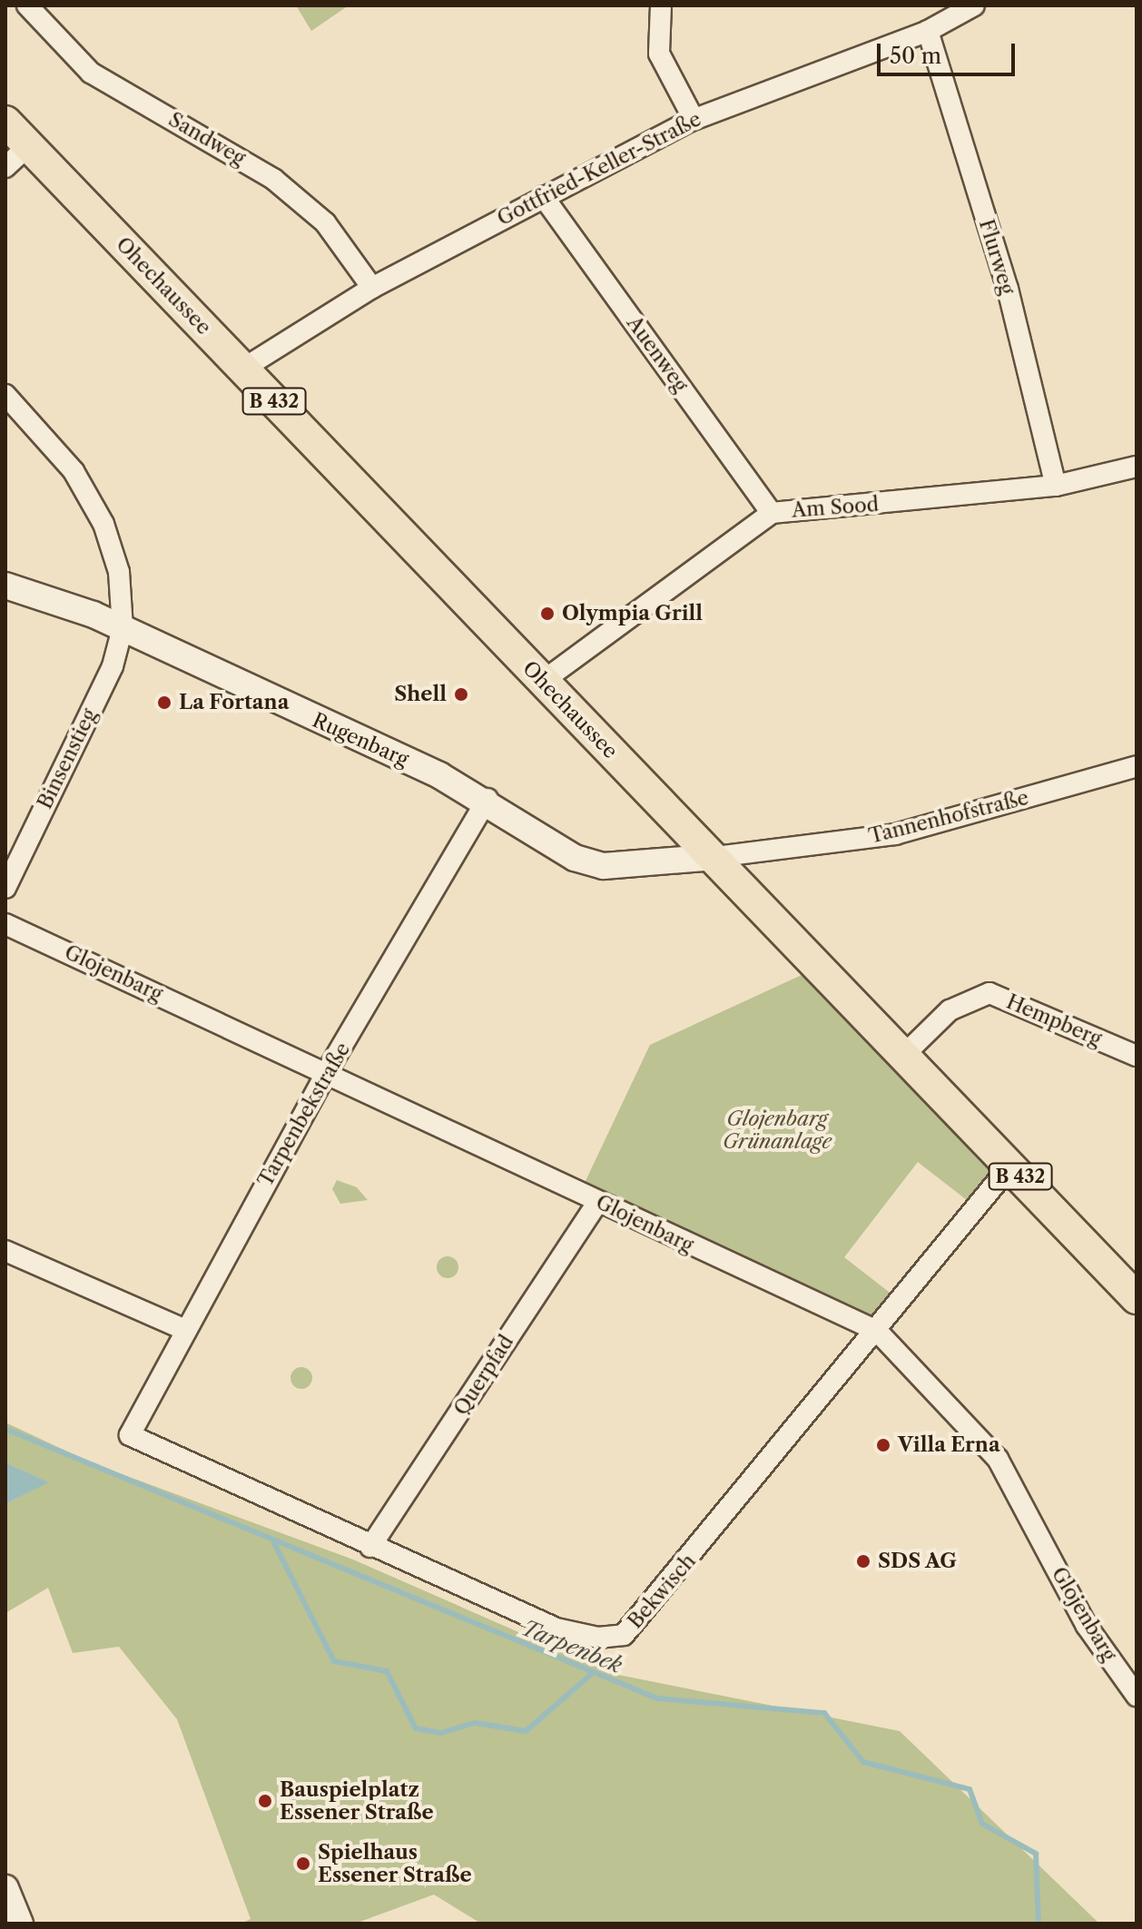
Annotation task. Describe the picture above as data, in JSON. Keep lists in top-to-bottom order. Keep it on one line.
{"streets":{"main road":["Ohechaussee","B 432"],"street":["Sandweg","Gottfried-Keller-Straße","Flurweg","Auenweg","Am Sood","Rugenbarg","Binsenstieg","Tannenhofstraße","Glojenbarg","Hempberg","Tarpenbekstraße","Querpfad","Bekwisch"]},"crossings":[["Sandweg","Gottfried-Keller-Straße"],["Gottfried-Keller-Straße","Flurweg"],["Gottfried-Keller-Straße","Ohechaussee"],["Gottfried-Keller-Straße","Auenweg"],["Flurweg","Am Sood"],["Ohechaussee","Am Sood"],["Ohechaussee","Rugenbarg"],["Ohechaussee","Tannenhofstraße"],["Ohechaussee","Hempberg"],["Ohechaussee","Bekwisch"],["Auenweg","Am Sood"],["Rugenbarg","Binsenstieg"],["Rugenbarg","Tannenhofstraße"],["Rugenbarg","Tarpenbekstraße"],["Glojenbarg","Tarpenbekstraße"],["Glojenbarg","Querpfad"],["Glojenbarg","Bekwisch"],["Tarpenbekstraße","Bekwisch"],["Querpfad","Bekwisch"]],"water":["Tarpenbek"],"parks":["Glojenbarg Grünanlage"],"places":["Olympia Grill","Shell","La Fortana","Villa Erna","SDS AG","Bauspielplatz Essener Straße","Spielhaus Essener Straße"],"scale_bar":"50 m"}
